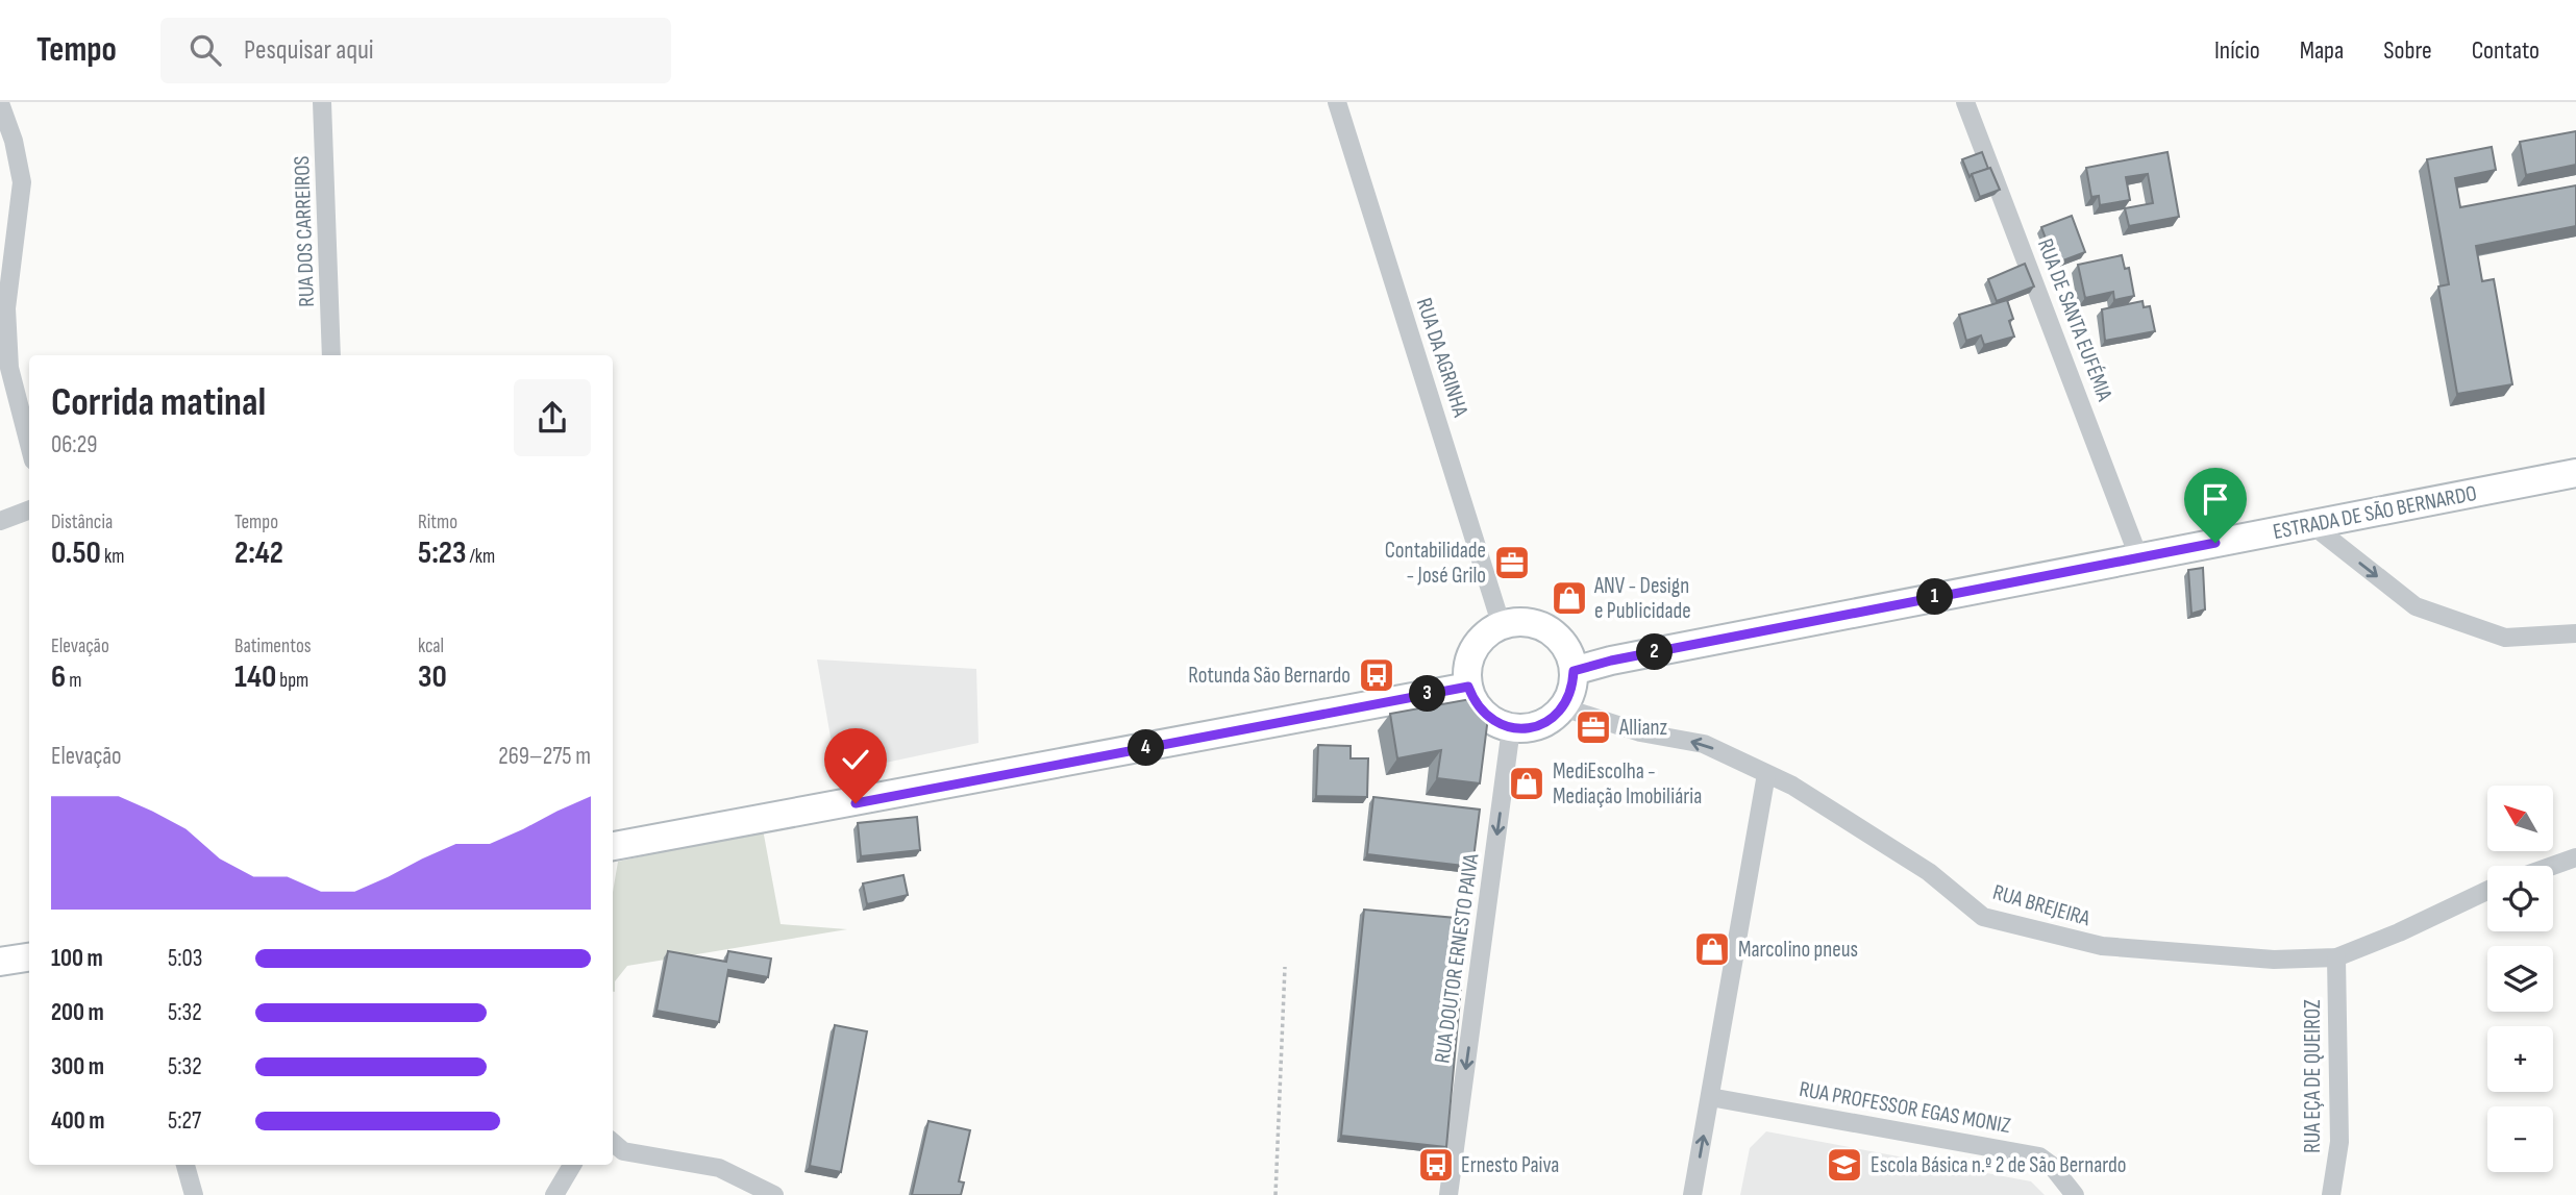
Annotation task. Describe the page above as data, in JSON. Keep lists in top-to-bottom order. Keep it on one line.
{"streets":{"main road":["ESTRADA DE SÃO BERNARDO"],"street":["RUA DOS CARREIROS","RUA DE SANTA EUFÉMIA","RUA DA AGRINHA","RUA BREJEIRA","RUA DOUTOR ERNESTO PAIVA","RUA EÇA DE QUEIROZ","RUA PROFESSOR EGAS MONIZ"]},"crossings":[["RUA DE SANTA EUFÉMIA","ESTRADA DE SÃO BERNARDO"],["RUA DA AGRINHA","ESTRADA DE SÃO BERNARDO"],["RUA DA AGRINHA","RUA BREJEIRA"],["RUA DA AGRINHA","RUA DOUTOR ERNESTO PAIVA"],["ESTRADA DE SÃO BERNARDO","RUA BREJEIRA"],["ESTRADA DE SÃO BERNARDO","RUA DOUTOR ERNESTO PAIVA"],["RUA BREJEIRA","RUA DOUTOR ERNESTO PAIVA"],["RUA BREJEIRA","RUA EÇA DE QUEIROZ"]],"one_way":["RUA DOUTOR ERNESTO PAIVA"],"places":{"office":["Contabilidade - José Grilo","Allianz"],"shop":["ANV - Design e Publicidade","MediEscolha - Mediação Imobiliária","Marcolino pneus"],"bus stop":["Rotunda São Bernardo","Ernesto Paiva"],"school or university":["Escola Básica n.º 2 de São Bernardo"]},"north":"top left","page":{"header":"Tempo","search":"Pesquisar aqui","nav":["Início","Mapa","Sobre","Contato"],"heading":["Corrida matinal","06:29"],"stats":[["Distância","0.50 km"],["Tempo","2:42"],["Ritmo","5:23 /km"],["Elevação","6 m"],["Batimentos","140 bpm"],["kcal","30"]],"pins":["1","2","3","4"],"chart":["Elevação","269–275 m"],"map_buttons":["+","−"],"list":[{"name":"100 m","note":"5:03"},{"name":"200 m","note":"5:32"},{"name":"300 m","note":"5:32"},{"name":"400 m","note":"5:27"}]}}
